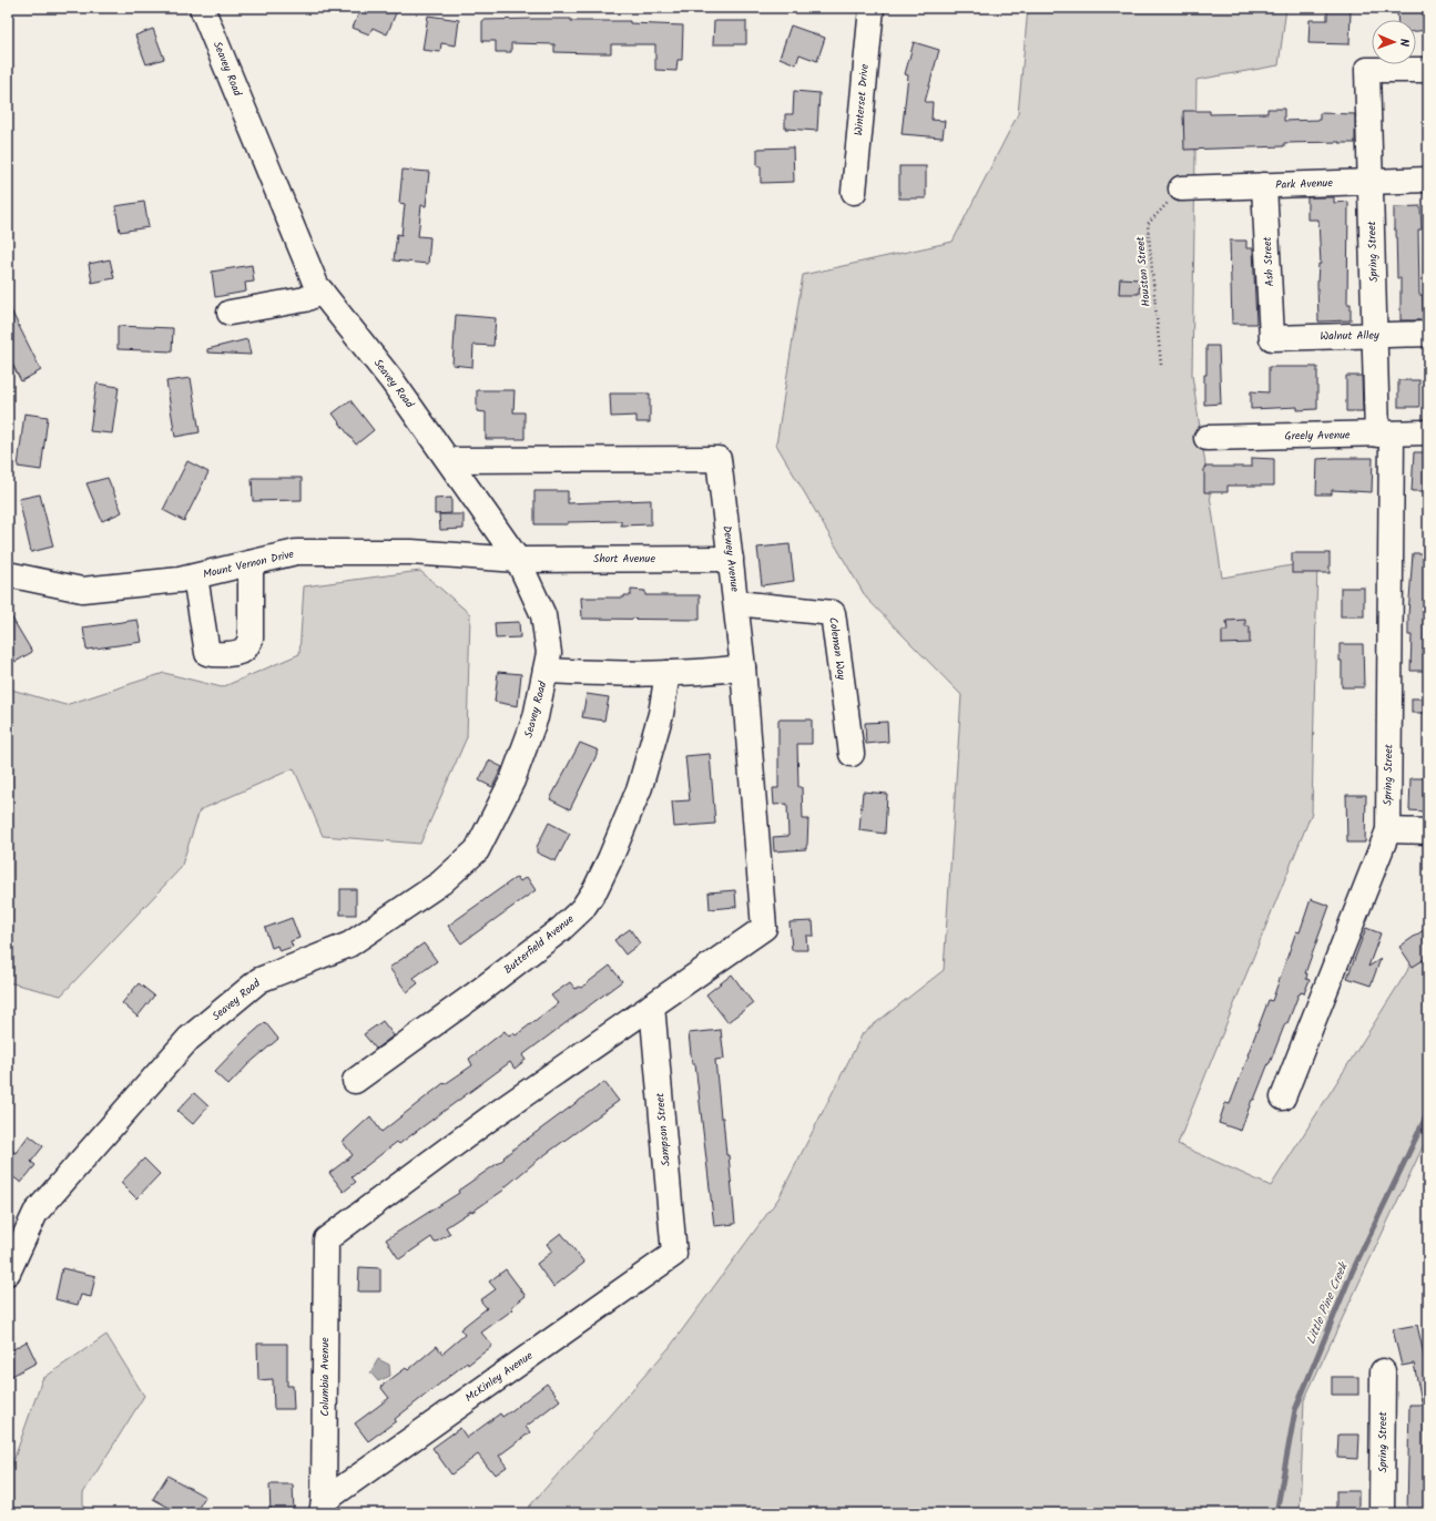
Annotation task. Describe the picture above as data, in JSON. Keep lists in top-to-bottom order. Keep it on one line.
{"streets":{"street":["Seavey Road","Winterset Drive","Park Avenue","Spring Street","Ash Street","Walnut Alley","Greely Avenue","Short Avenue","Dewey Avenue","Mount Vernon Drive","Coleman Way","Butterfield Avenue","Sampson Street","Columbia Avenue","McKinley Avenue"],"path":["Houston Street"]},"crossings":[["Seavey Road","Short Avenue"],["Seavey Road","Dewey Avenue"],["Seavey Road","Mount Vernon Drive"],["Park Avenue","Spring Street"],["Park Avenue","Ash Street"],["Park Avenue","Houston Street"],["Spring Street","Walnut Alley"],["Spring Street","Greely Avenue"],["Ash Street","Walnut Alley"],["Short Avenue","Dewey Avenue"],["Short Avenue","Mount Vernon Drive"],["Dewey Avenue","Coleman Way"],["Dewey Avenue","Sampson Street"],["Dewey Avenue","Columbia Avenue"],["Sampson Street","Columbia Avenue"],["Sampson Street","McKinley Avenue"],["Columbia Avenue","McKinley Avenue"]],"water":["Little Pine Creek"],"north":"right"}
